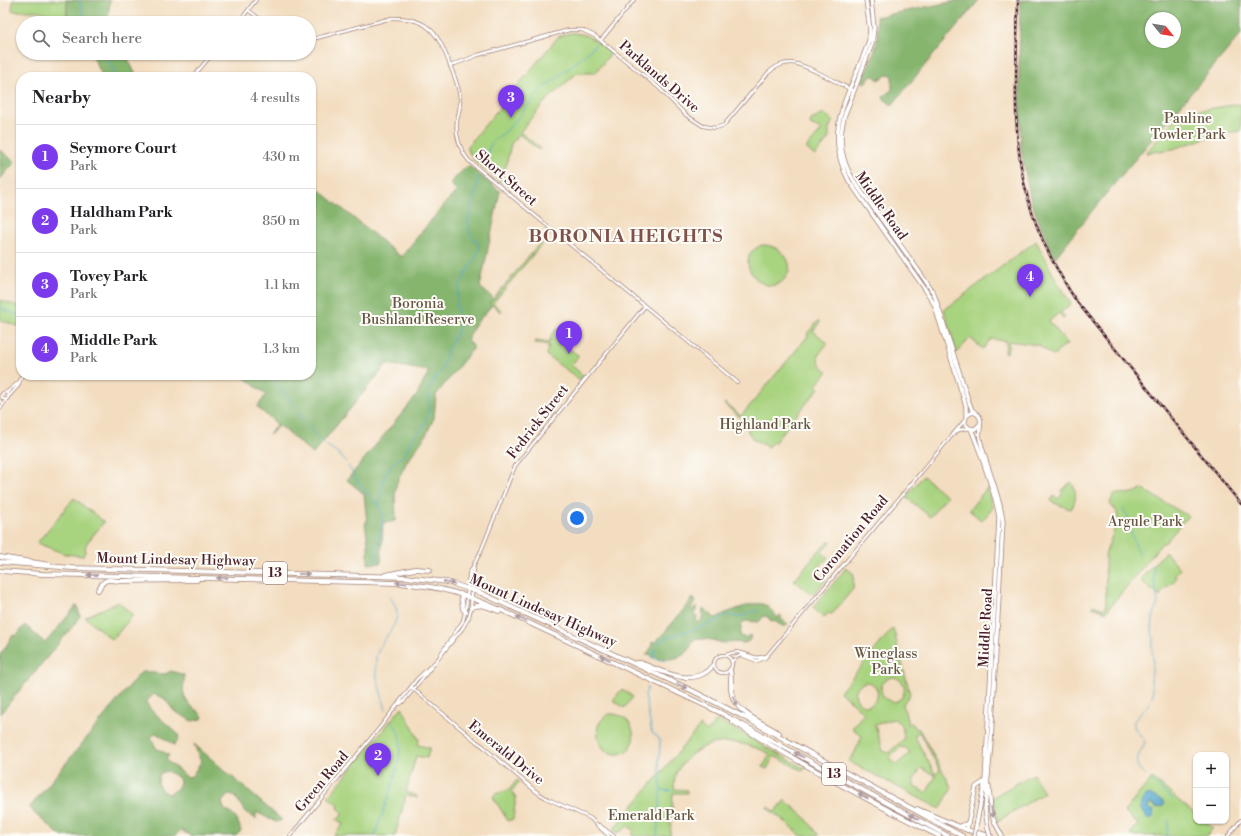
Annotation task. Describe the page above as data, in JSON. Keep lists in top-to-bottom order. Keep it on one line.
{"streets":{"highway":["Mount Lindesay Highway","13"],"main road":["Middle Road"],"street":["Parklands Drive","Short Street","Fedrick Street","Coronation Road","Emerald Drive","Green Road"]},"crossings":[["Parklands Drive","Short Street"],["Parklands Drive","Middle Road"],["Short Street","Fedrick Street"],["Middle Road","Coronation Road"],["Fedrick Street","Mount Lindesay Highway"],["Fedrick Street","Green Road"],["Mount Lindesay Highway","Green Road"],["Emerald Drive","Green Road"]],"districts":["BORONIA HEIGHTS"],"parks":["Pauline Towler Park","Boronia Bushland Reserve","Highland Park","Argule Park","Wineglass Park","Emerald Park"],"north":"bottom right","page":{"search":"Search here","heading":["Nearby","4 results"],"pins":["3","4","1","2"],"list":[{"mark":"1","name":"Seymore Court","note":"Park","value":"430 m"},{"mark":"2","name":"Haldham Park","note":"Park","value":"850 m"},{"mark":"3","name":"Tovey Park","note":"Park","value":"1.1 km"},{"mark":"4","name":"Middle Park","note":"Park","value":"1.3 km"}],"map_buttons":["+","−"]}}
